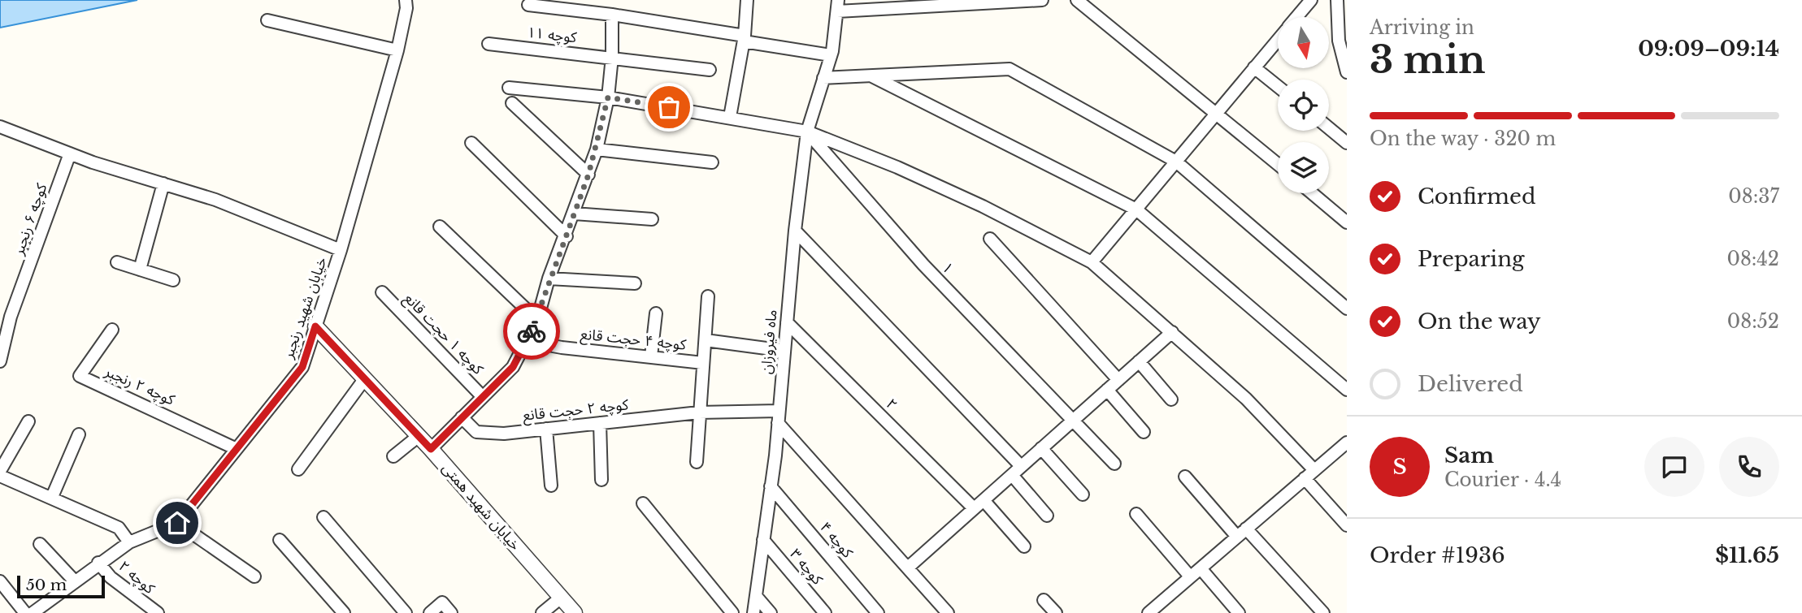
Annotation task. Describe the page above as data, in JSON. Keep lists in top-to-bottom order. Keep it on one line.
{"streets":{"street":["کوچه ۱۱","کوچه ۶ رنجبر","۱","خیابان شهید رنجبر","کوچه ۱ حجت قانع","کوچه ۴ حجت قانع","ماه فیروزان","کوچه ۲ رنجبر","۲","کوچه ۲ حجت قانع","خیابان شهید همتی","کوچه ۴","کوچه ۳","کوچه ۲"]},"crossings":[["۱","ماه فیروزان"],["خیابان شهید رنجبر","کوچه ۲ رنجبر"],["خیابان شهید رنجبر","خیابان شهید همتی"],["خیابان شهید رنجبر","کوچه ۲"],["ماه فیروزان","۲"],["ماه فیروزان","کوچه ۲ حجت قانع"],["ماه فیروزان","کوچه ۴"],["ماه فیروزان","کوچه ۳"]],"scale_bar":"50 m","north":"bottom","page":{"heading":["3 min","Arriving in","09:09–09:14"],"panel":["Sam","Courier · 4.4","Order #1936","$11.65"],"bar":"On the way · 320 m","list":[["Confirmed","08:37"],["Preparing","08:42"],["On the way","08:52"],"Delivered"],"round":"S","scale":"50 m"}}
